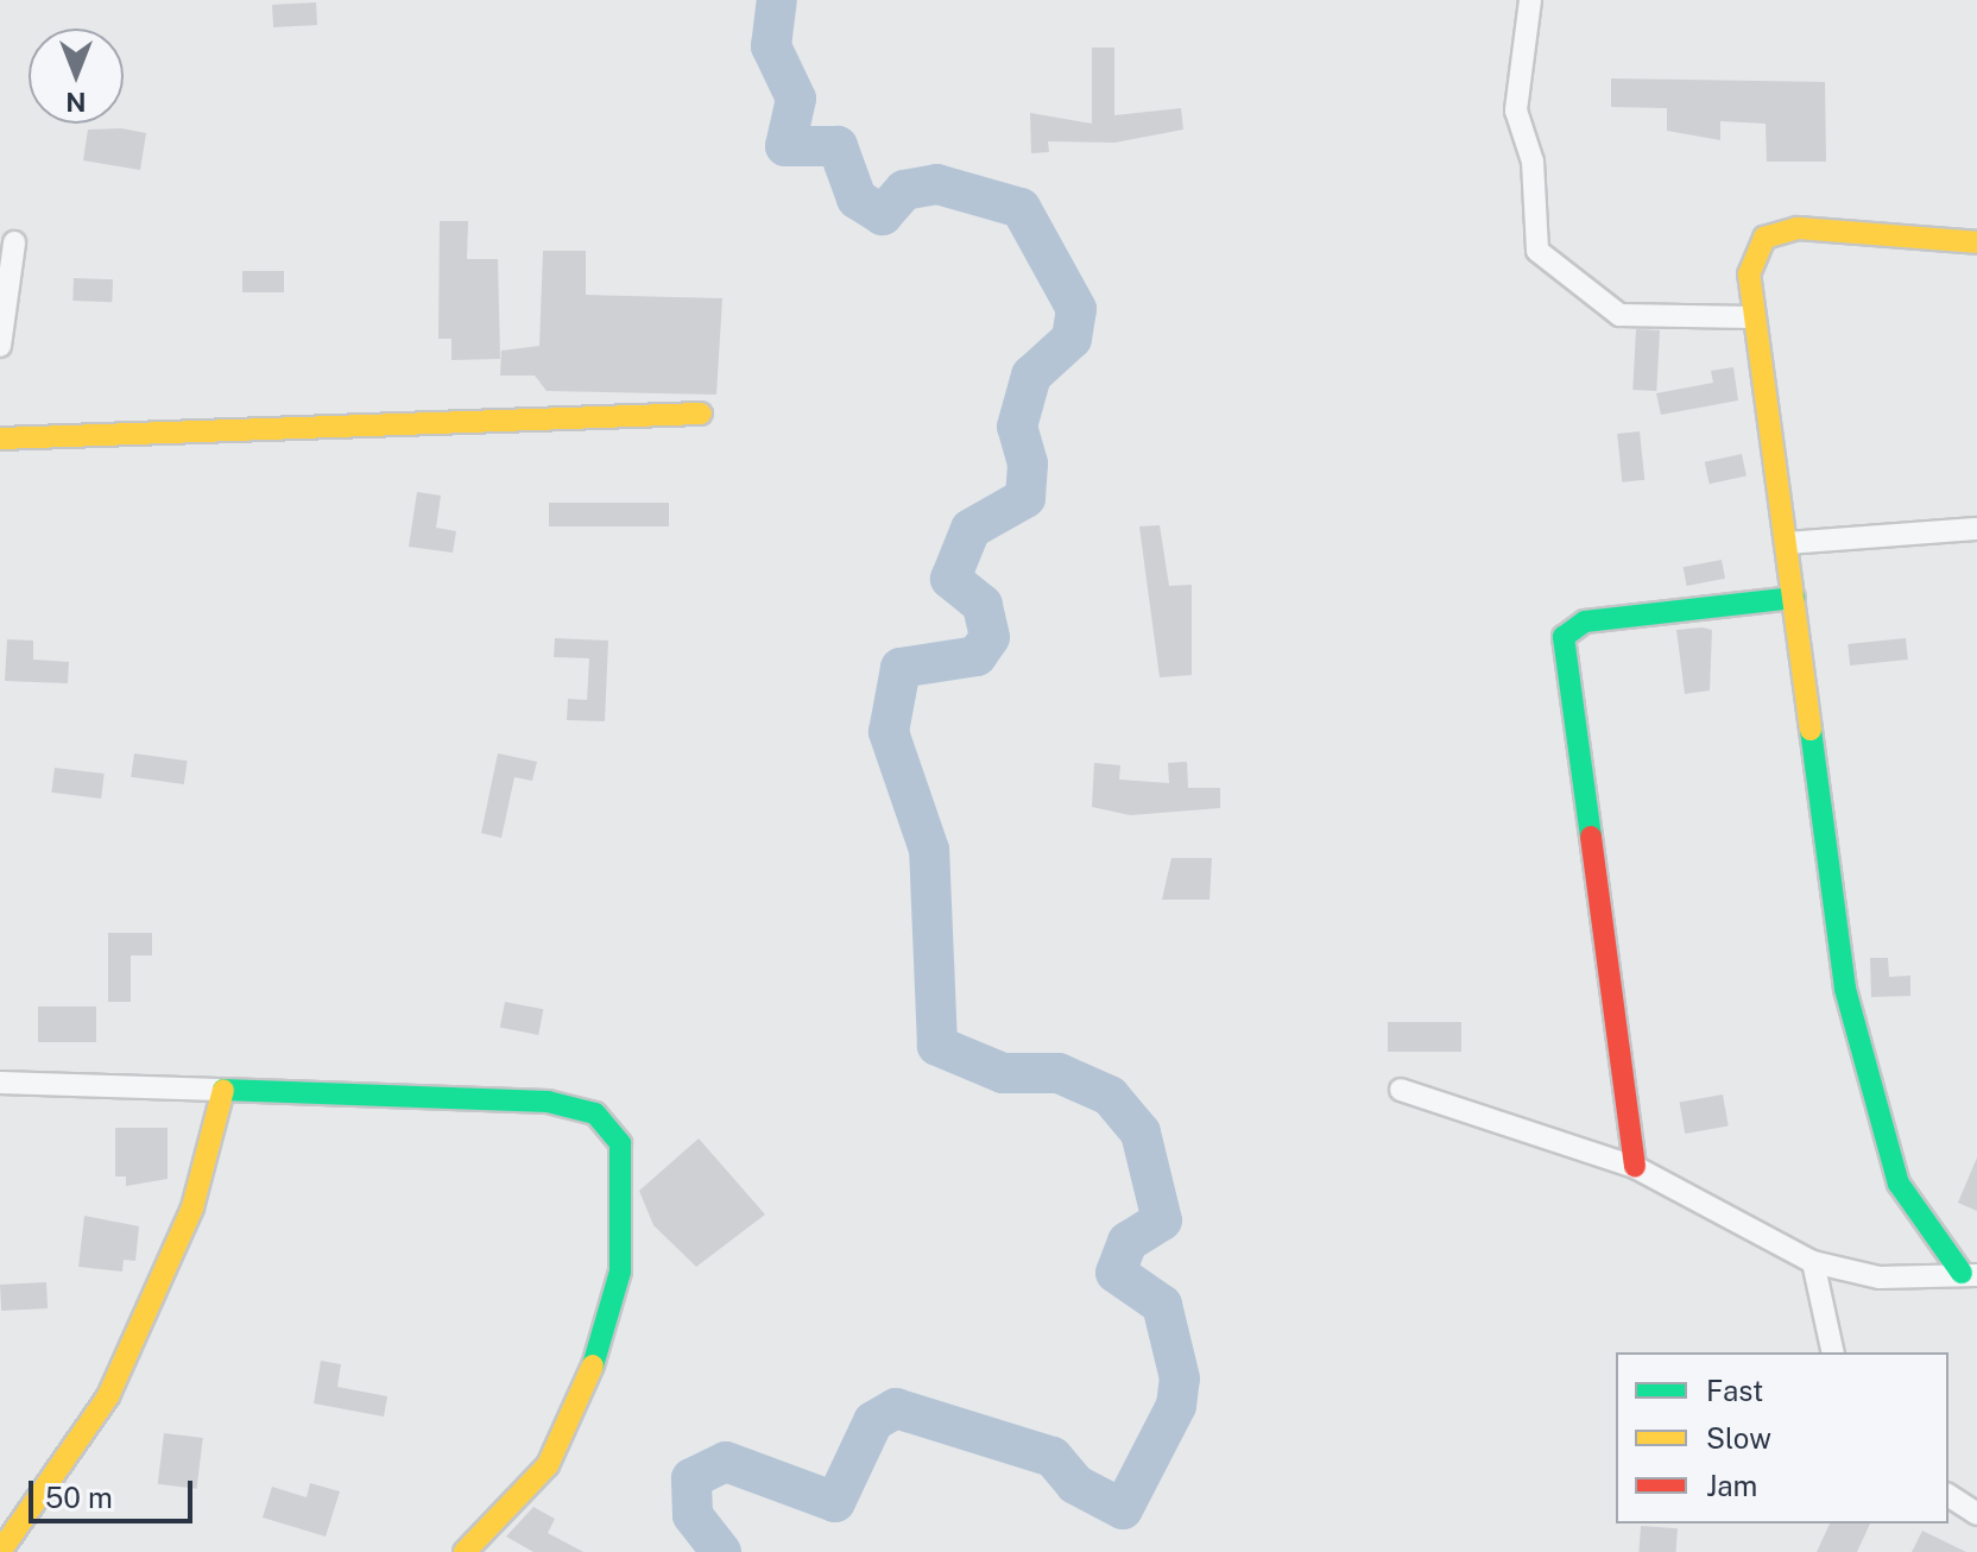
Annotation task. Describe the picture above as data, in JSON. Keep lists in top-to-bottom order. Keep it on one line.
{"legend":["Fast","Slow","Jam"],"scale_bar":"50 m","north":"bottom"}
